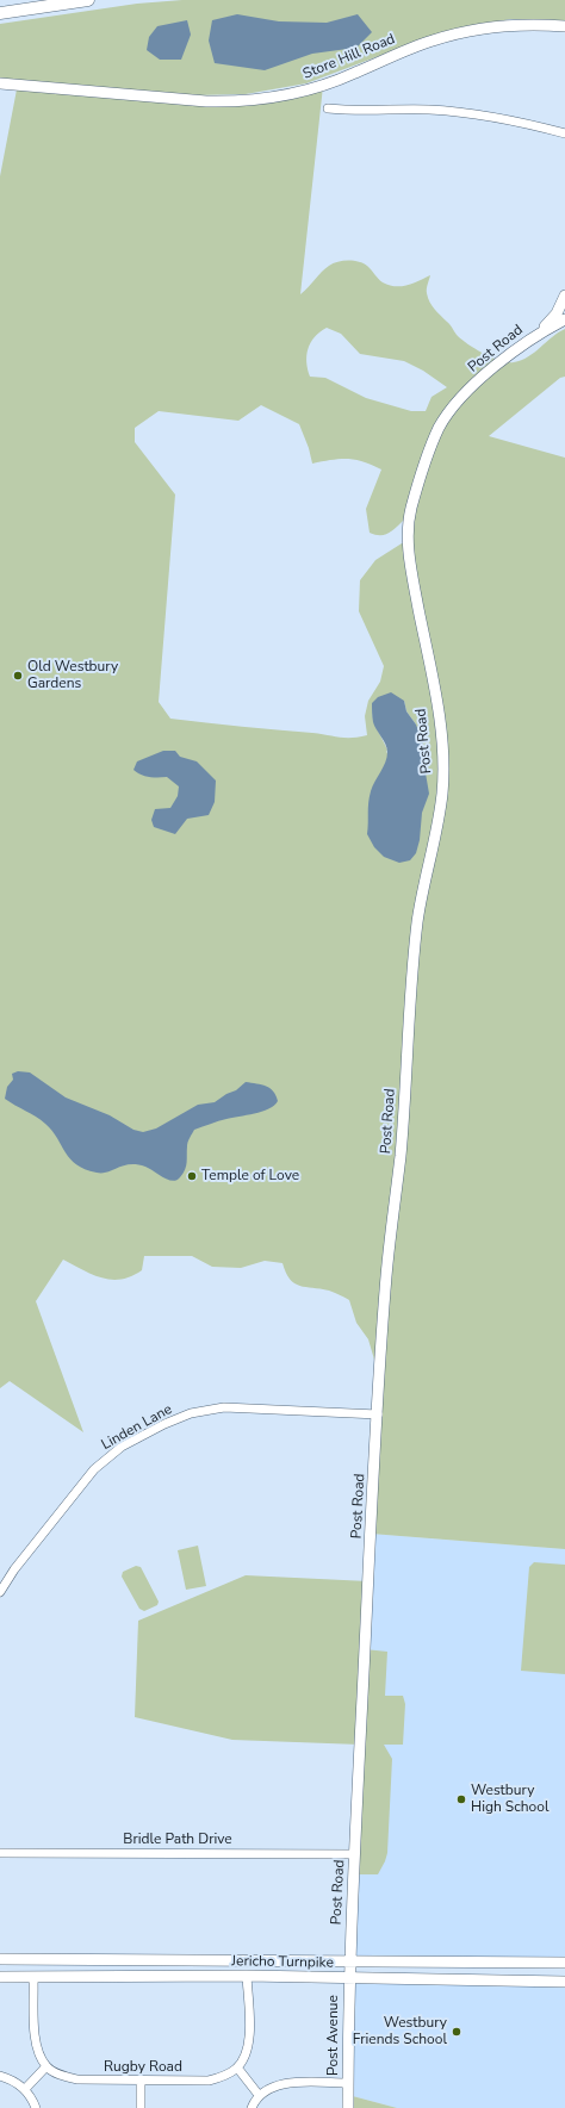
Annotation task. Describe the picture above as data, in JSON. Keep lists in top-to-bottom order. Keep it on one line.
{"streets":{"main road":["Store Hill Road","Post Road","Jericho Turnpike","Post Avenue"],"street":["Linden Lane","Bridle Path Drive","Rugby Road"]},"crossings":[["Post Road","Linden Lane"],["Post Road","Bridle Path Drive"],["Post Road","Jericho Turnpike"],["Post Road","Post Avenue"],["Jericho Turnpike","Post Avenue"]],"places":["Old Westbury Gardens","Temple of Love","Westbury High School","Westbury Friends School"]}
